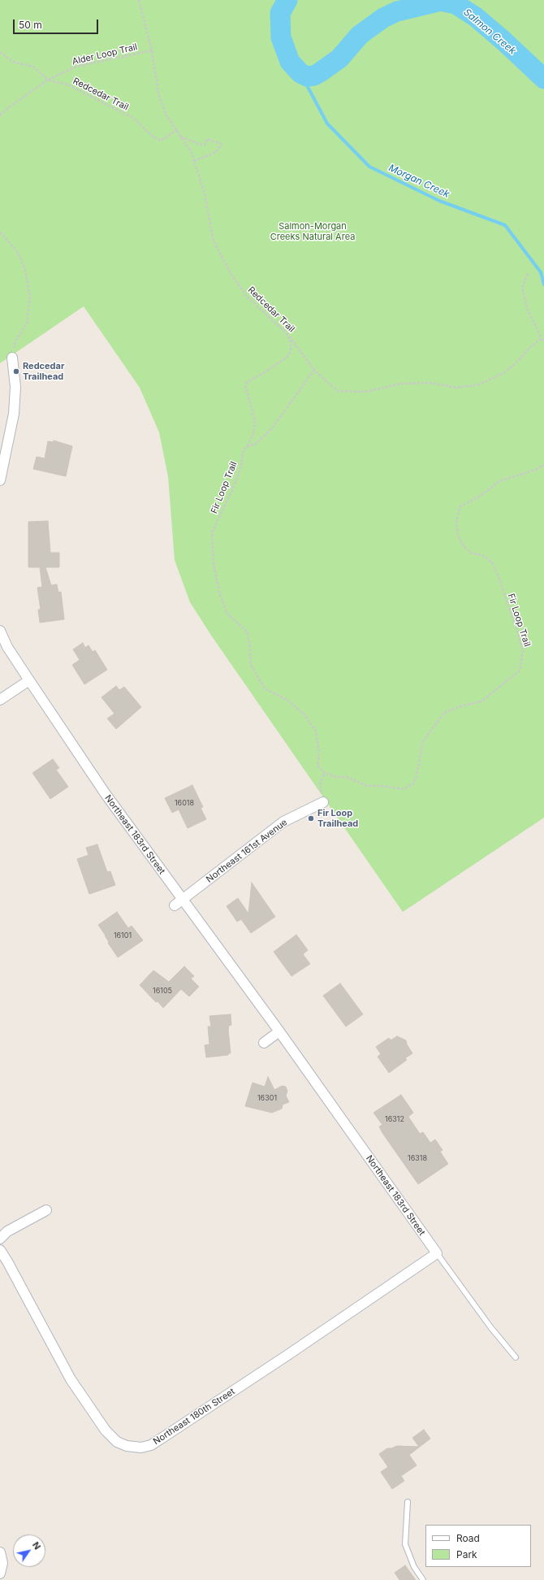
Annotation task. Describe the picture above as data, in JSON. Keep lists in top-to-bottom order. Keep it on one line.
{"streets":{"street":["Northeast 183rd Street","Northeast 161st Avenue","Northeast 180th Street"],"path":["Alder Loop Trail","Redcedar Trail","Fir Loop Trail"]},"crossings":[["Alder Loop Trail","Redcedar Trail"],["Redcedar Trail","Fir Loop Trail"],["Northeast 183rd Street","Northeast 161st Avenue"],["Northeast 183rd Street","Northeast 180th Street"]],"water":["Salmon Creek","Morgan Creek"],"parks":["Salmon-Morgan Creeks Natural Area"],"places":["Redcedar Trailhead","Fir Loop Trailhead"],"house_numbers":["16018","16101","16105","16301","16312","16318"],"legend":["Road","Park"],"scale_bar":"50 m","north":"top right"}
